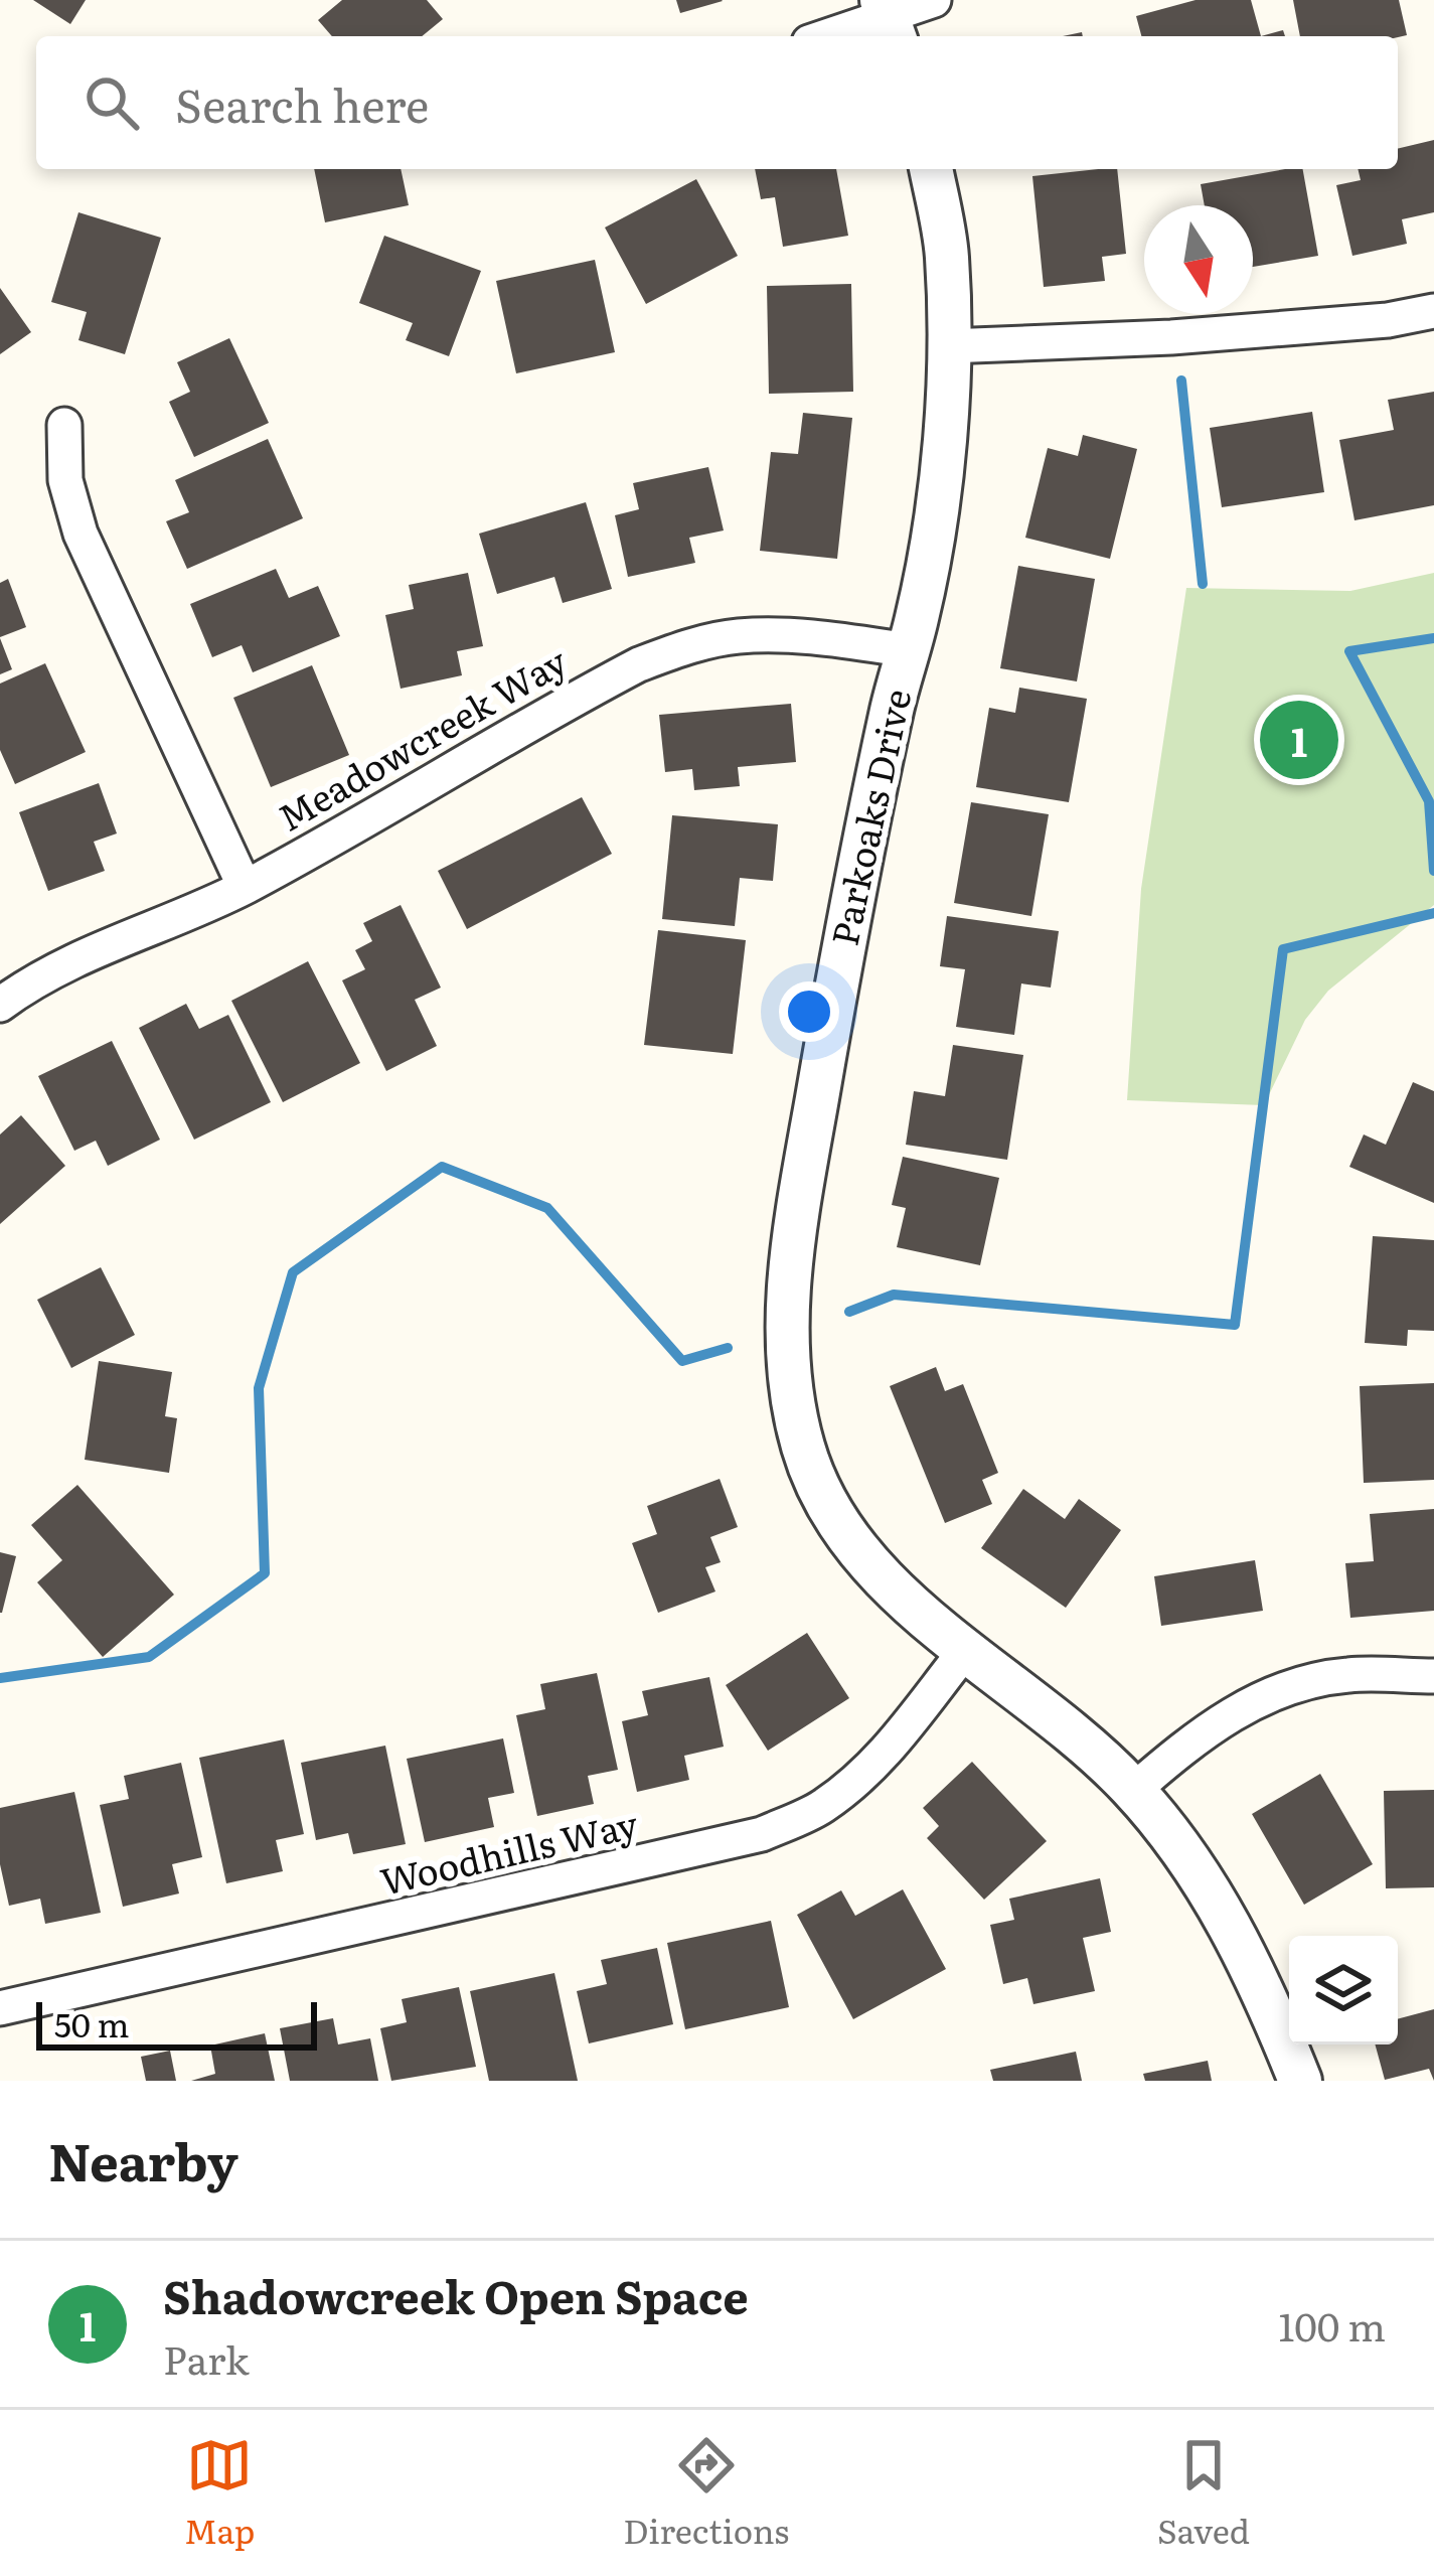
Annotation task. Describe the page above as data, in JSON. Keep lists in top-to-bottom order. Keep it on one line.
{"streets":{"street":["Meadowcreek Way","Parkoaks Drive","Woodhills Way"]},"crossings":[["Meadowcreek Way","Parkoaks Drive"],["Parkoaks Drive","Woodhills Way"]],"scale_bar":"50 m","north":"bottom","page":{"search":"Search here","pins":"1","scale":"50 m","heading":"Nearby","list":[{"mark":"1","name":"Shadowcreek Open Space","note":"Park","value":"100 m"}],"nav":["Map","Directions","Saved"]}}
